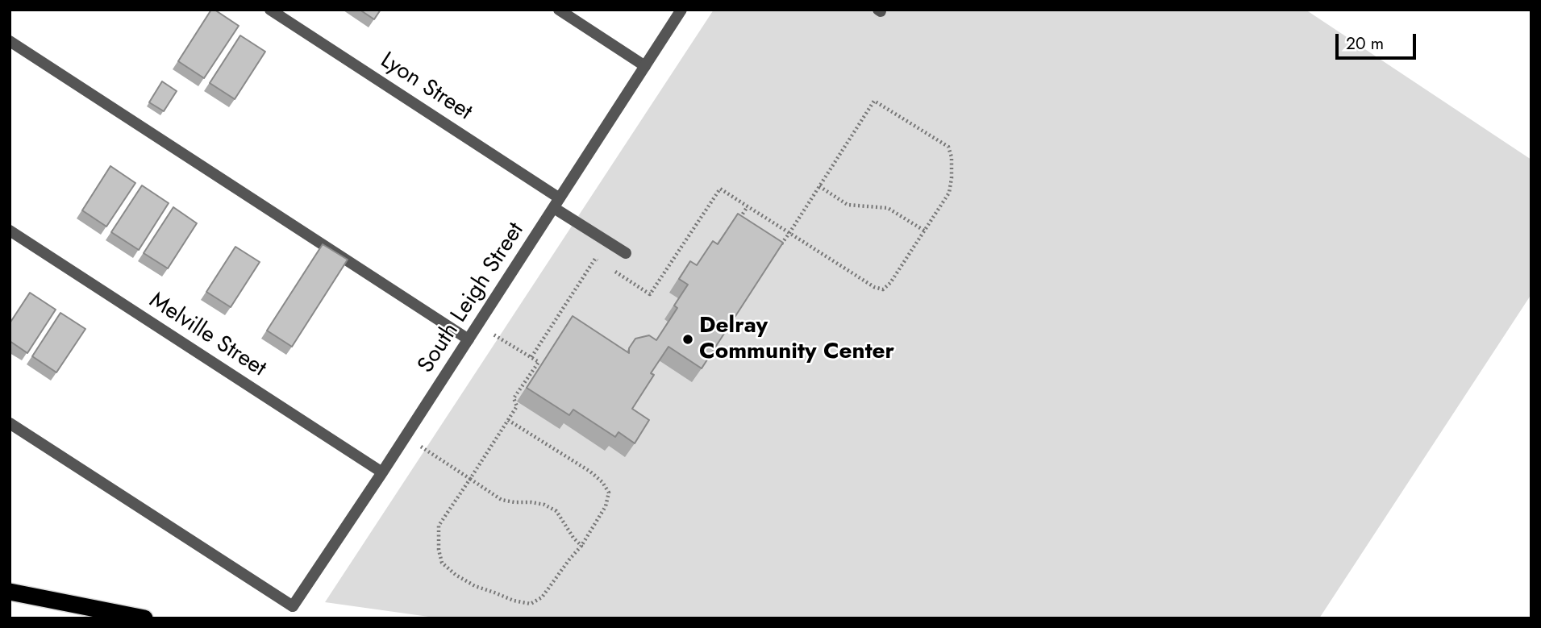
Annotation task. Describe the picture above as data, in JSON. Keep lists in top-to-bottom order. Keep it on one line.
{"streets":{"street":["Lyon Street","South Leigh Street","Melville Street"]},"crossings":[["Lyon Street","South Leigh Street"],["South Leigh Street","Melville Street"]],"places":["Delray Community Center"],"scale_bar":"20 m"}
